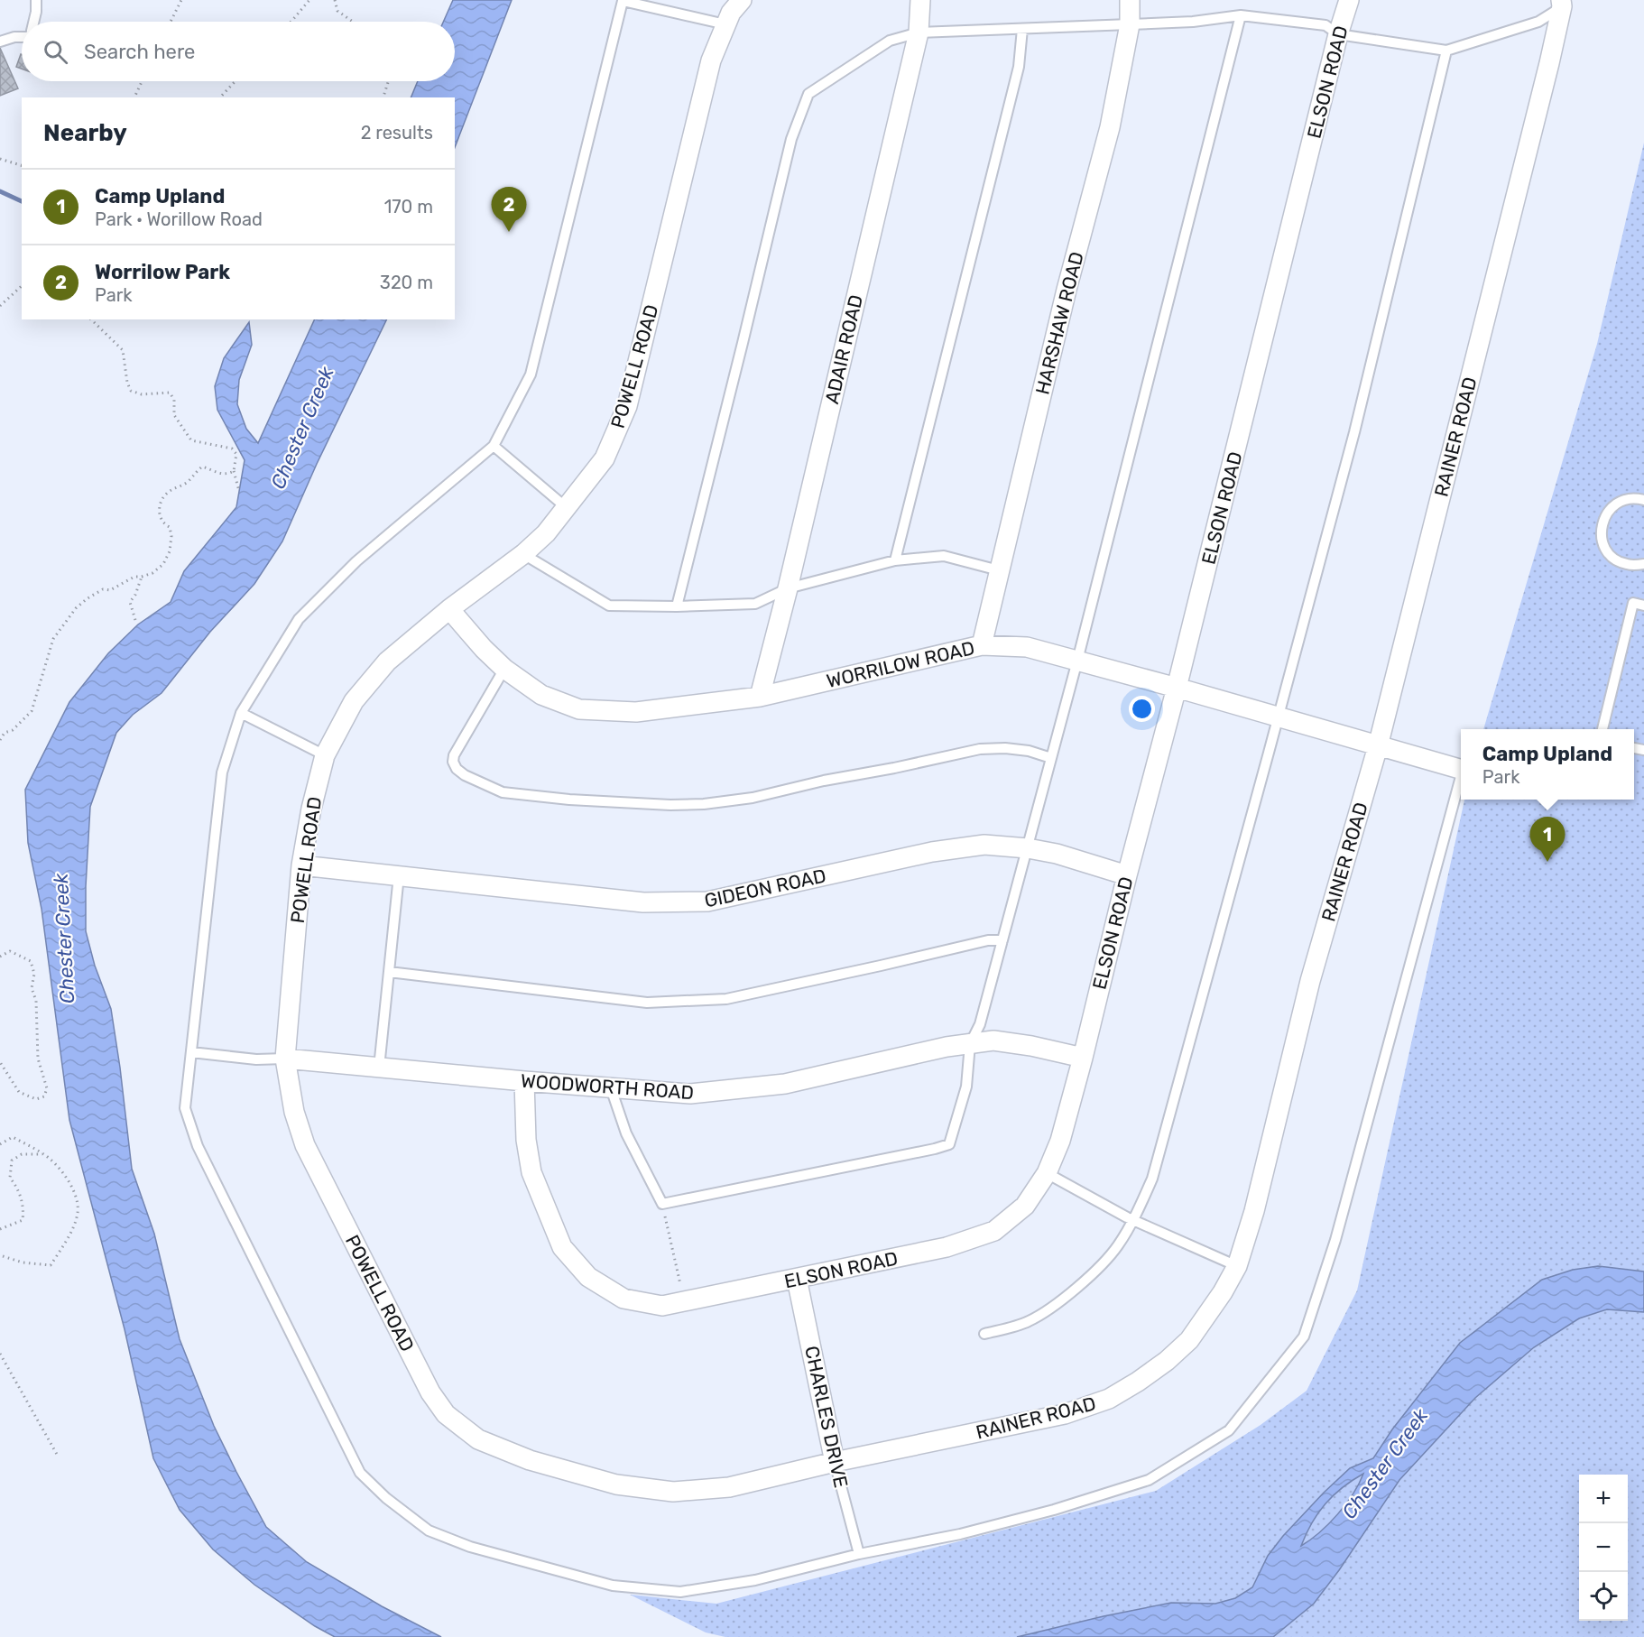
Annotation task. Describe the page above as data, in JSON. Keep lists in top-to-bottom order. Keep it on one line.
{"streets":{"street":["ELSON ROAD","HARSHAW ROAD","ADAIR ROAD","POWELL ROAD","RAINER ROAD","WORRILOW ROAD","GIDEON ROAD","WOODWORTH ROAD","CHARLES DRIVE"]},"crossings":[["ELSON ROAD","WORRILOW ROAD"],["ELSON ROAD","GIDEON ROAD"],["ELSON ROAD","WOODWORTH ROAD"],["ELSON ROAD","CHARLES DRIVE"],["HARSHAW ROAD","WORRILOW ROAD"],["ADAIR ROAD","WORRILOW ROAD"],["POWELL ROAD","RAINER ROAD"],["POWELL ROAD","WORRILOW ROAD"],["POWELL ROAD","GIDEON ROAD"],["POWELL ROAD","WOODWORTH ROAD"],["POWELL ROAD","CHARLES DRIVE"],["RAINER ROAD","WORRILOW ROAD"],["RAINER ROAD","CHARLES DRIVE"]],"water":["Chester Creek"],"page":{"search":"Search here","heading":["Nearby","2 results"],"list":[{"mark":"1","name":"Camp Upland","note":"Park · Worillow Road","value":"170 m"},{"mark":"2","name":"Worrilow Park","note":"Park","value":"320 m"}],"pins":["2","1"],"popup":["Camp Upland","Park"],"map_buttons":["+","−"]}}
